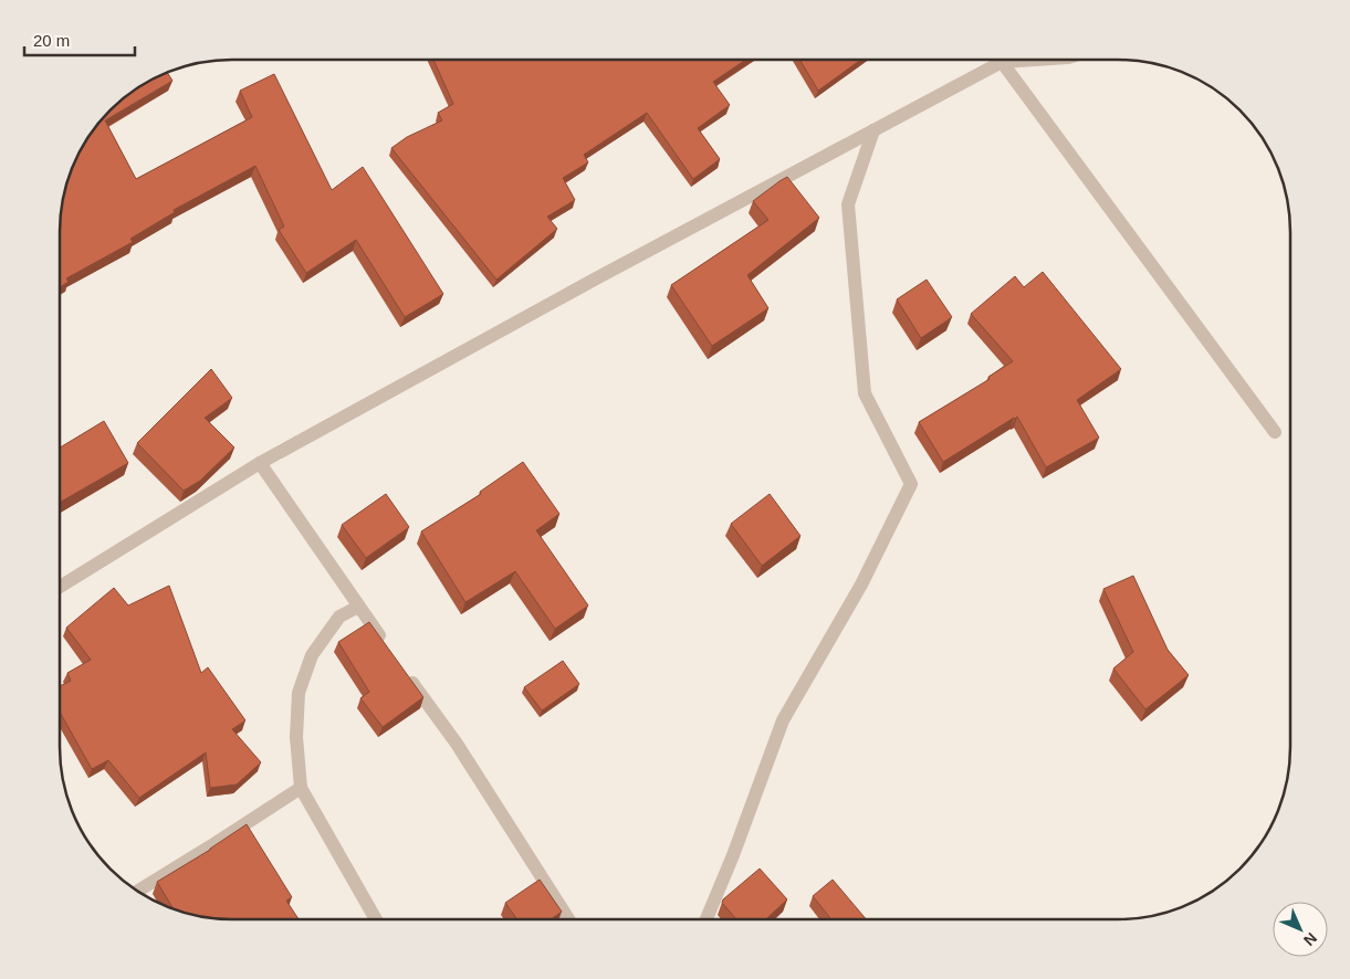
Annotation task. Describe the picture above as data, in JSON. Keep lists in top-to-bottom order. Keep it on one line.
{"scale_bar":"20 m","north":"bottom right"}
